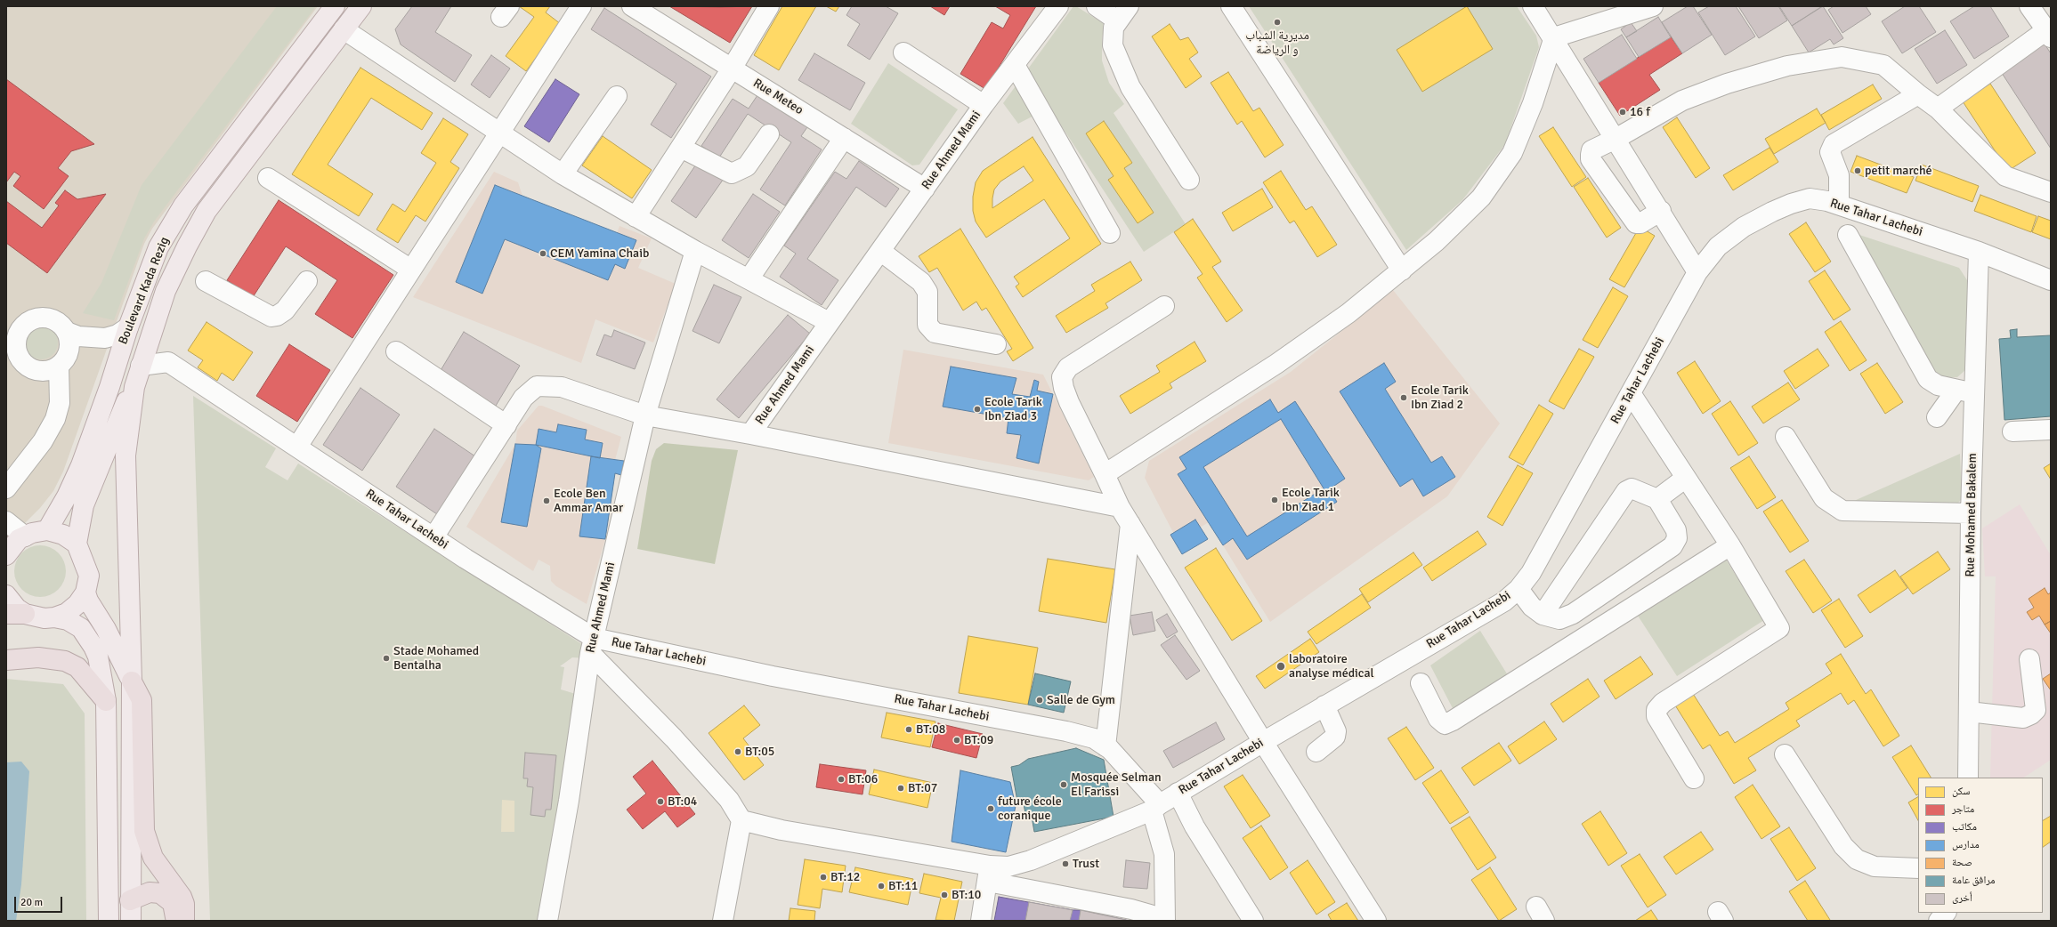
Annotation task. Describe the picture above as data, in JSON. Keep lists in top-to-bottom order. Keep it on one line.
{"streets":{"main road":["Boulevard Kada Rezig"],"street":["Rue Meteo","Rue Ahmed Mami","Rue Tahar Lachebi","Rue Mohamed Bakalem"]},"crossings":[["Rue Meteo","Rue Ahmed Mami"],["Rue Ahmed Mami","Rue Tahar Lachebi"],["Rue Tahar Lachebi","Boulevard Kada Rezig"],["Rue Tahar Lachebi","Rue Mohamed Bakalem"]],"places":["مديرية الشباب و الرياضة","16 f","petit marché","CEM Yamina Chaib","Ecole Tarik Ibn Ziad 2","Ecole Tarik Ibn Ziad 3","Ecole Tarik Ibn Ziad 1","Ecole Ben Ammar Amar","Stade Mohamed Bentalha","laboratoire analyse médical","Salle de Gym","BT:08","BT:09","BT:05","BT:06","Mosquée Selman El Farissi","BT:07","BT:04","future école coranique","Trust","BT:12","BT:11","BT:10"],"legend":["سكن","متاجر","مكاتب","مدارس","صحة","مرافق عامة","أخرى"],"scale_bar":"20 m"}
